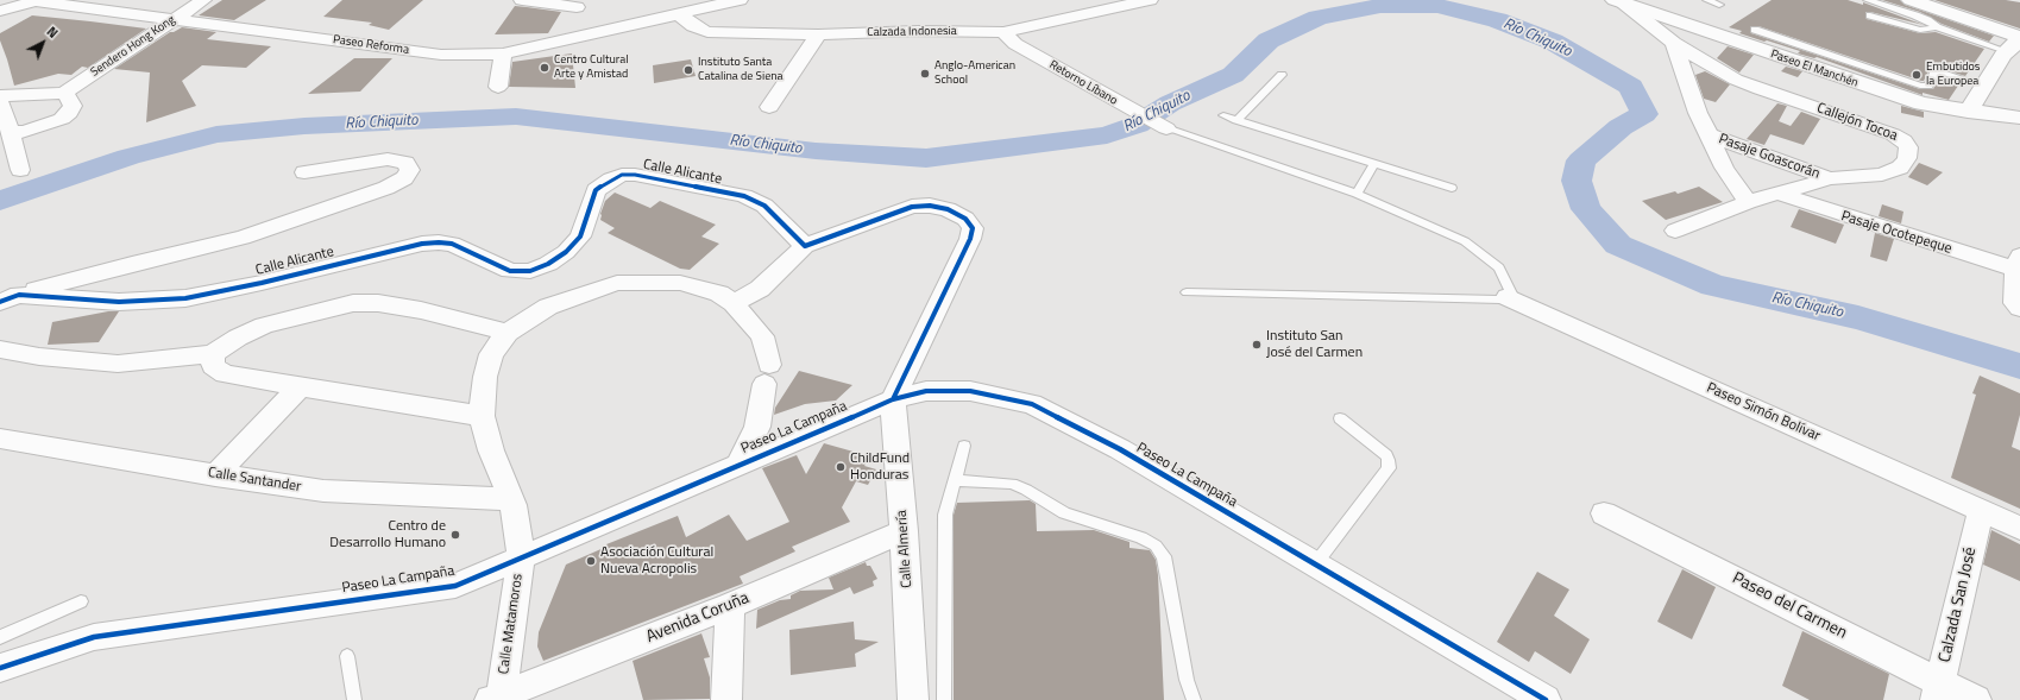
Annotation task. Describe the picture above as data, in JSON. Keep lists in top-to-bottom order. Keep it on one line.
{"streets":{"street":["Calzada Indonesia","Paseo Reforma","Sendero Hong Kong","Paseo El Manchén","Retorno Líbano","Callejón Tocoa","Pasaje Goascorán","Calle Alicante","Pasaje Ocotepeque","Paseo Simón Bolívar","Paseo La Campaña","Calle Santander","Calle Almería","Calzada San José","Paseo del Carmen","Avenida Coruña","Calle Matamoros"]},"crossings":[["Calzada Indonesia","Paseo Reforma"],["Calzada Indonesia","Retorno Líbano"],["Paseo Reforma","Sendero Hong Kong"],["Callejón Tocoa","Pasaje Goascorán"],["Callejón Tocoa","Pasaje Ocotepeque"],["Paseo Simón Bolívar","Calzada San José"],["Paseo La Campaña","Calle Almería"],["Paseo La Campaña","Calle Matamoros"],["Calle Santander","Calle Matamoros"],["Calle Almería","Avenida Coruña"],["Calzada San José","Paseo del Carmen"],["Avenida Coruña","Calle Matamoros"]],"water":["Río Chiquito"],"places":["Centro Cultural Arte y Amistad","Instituto Santa Catalina de Siena","Anglo-American School","Embutidos la Europea","Instituto San José del Carmen","ChildFund Honduras","Centro de Desarrollo Humano","Asociación Cultural Nueva Acropolis"],"north":"top right"}
